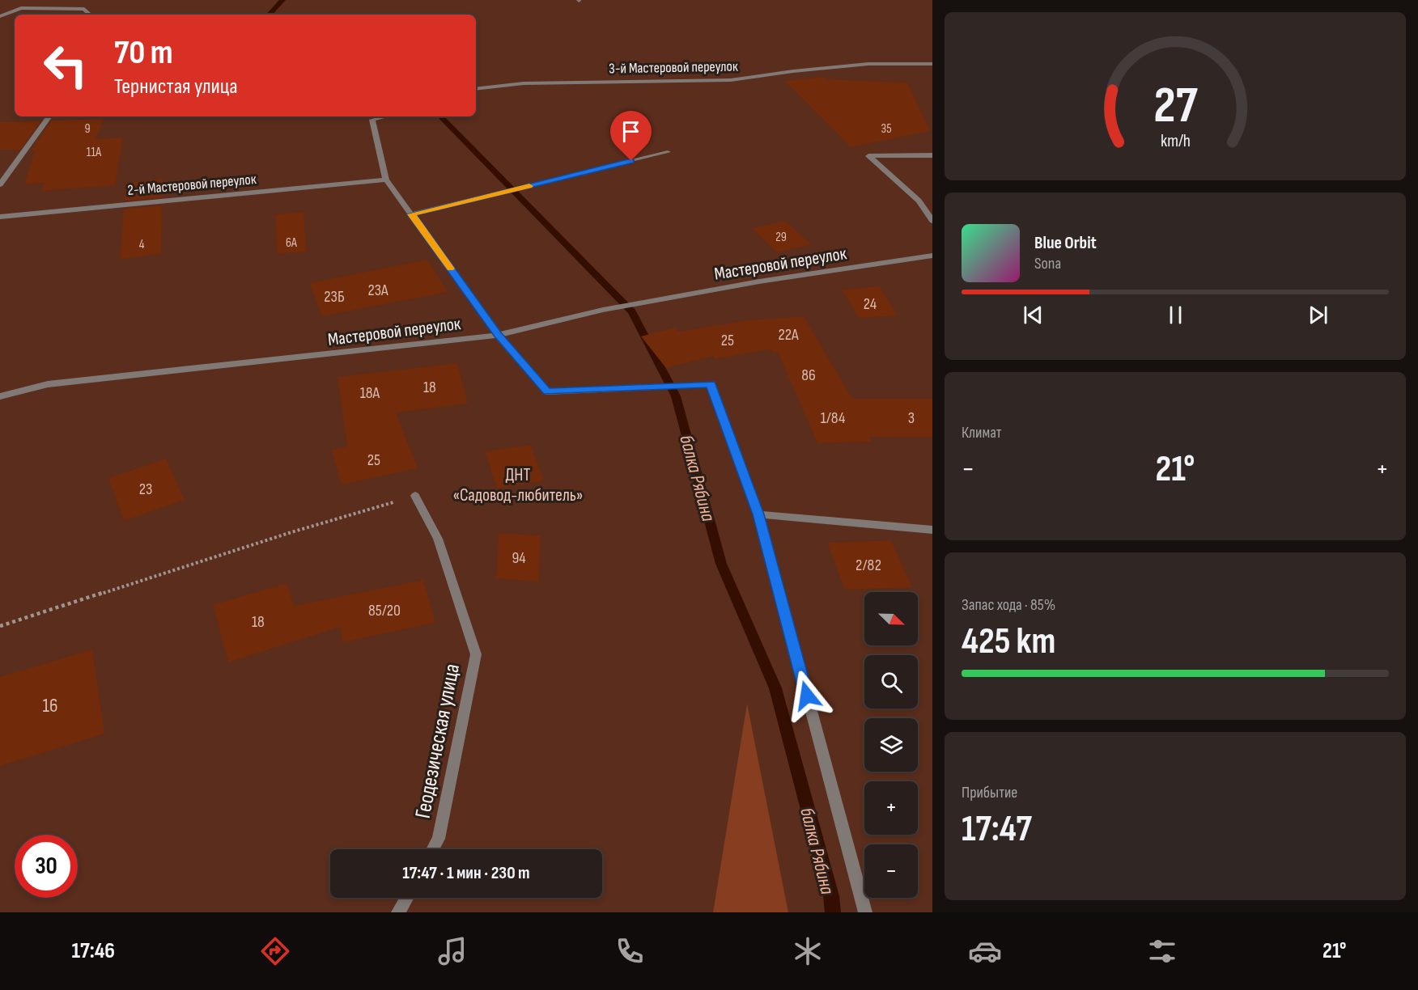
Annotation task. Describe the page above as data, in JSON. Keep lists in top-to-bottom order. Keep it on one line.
{"streets":{"street":["3-й Мастеровой переулок","2-й Мастеровой переулок","Мастеровой переулок","Геодезическая улица"]},"water":["балка Рябина"],"parks":["ДНТ «Садовод-любитель»"],"house_numbers":["9","35","11А","29","6А","4","23А","23Б","24","22А","25","86","18","18А","1/84","3","25","23","94","2/82","85/20","18","16"],"north":"bottom right","page":{"turn":["70 m","Тернистая улица"],"song":["Blue Orbit","Sona"],"tile":["Климат",["Запас хода · 85%","425 km"],["Прибытие","17:47"]],"heat":["−","21°","+"],"map_buttons":["+","−"],"limit":"30","trip":"17:47 · 1 мин · 230 m","tabs":["17:46","21°"],"gauge":["27","km/h"]}}
